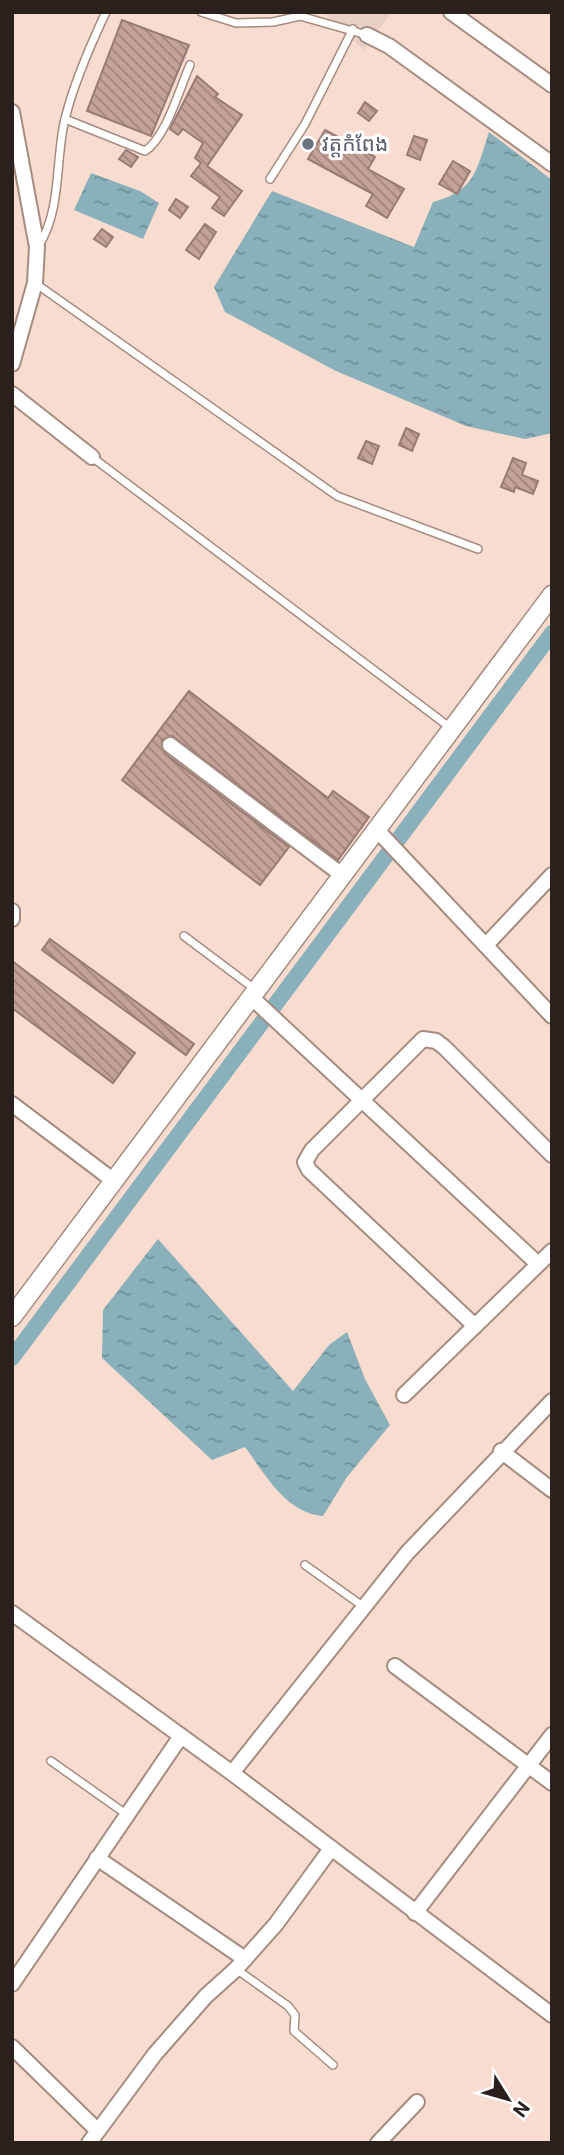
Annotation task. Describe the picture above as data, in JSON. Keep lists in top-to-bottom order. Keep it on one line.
{"places":["វត្តកំពែង"],"north":"bottom right"}
